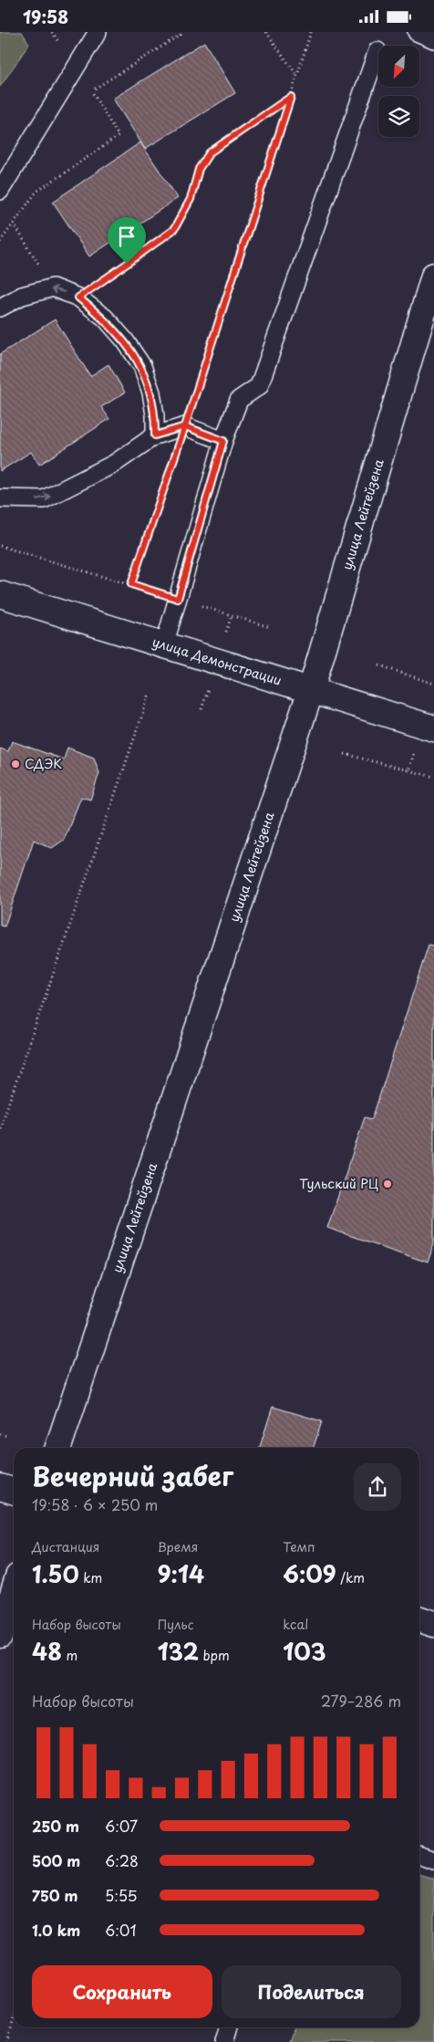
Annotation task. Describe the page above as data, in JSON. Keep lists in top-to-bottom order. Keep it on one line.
{"streets":{"street":["улица Лейтейзена","улица Демонстрации"]},"crossings":[["улица Лейтейзена","улица Демонстрации"]],"places":["СДЭК","Тульский РЦ"],"north":"bottom left","page":{"status":"19:58","heading":["Вечерний забег","19:58 · 6 × 250 m"],"stats":[["Дистанция","1.50 km"],["Время","9:14"],["Темп","6:09 /km"],["Набор высоты","48 m"],["Пульс","132 bpm"],["kcal","103"]],"chart":["Набор высоты","279–286 m"],"list":[{"name":"250 m","note":"6:07"},{"name":"500 m","note":"6:28"},{"name":"750 m","note":"5:55"},{"name":"1.0 km","note":"6:01"}],"buttons":["Сохранить","Поделиться"]}}
